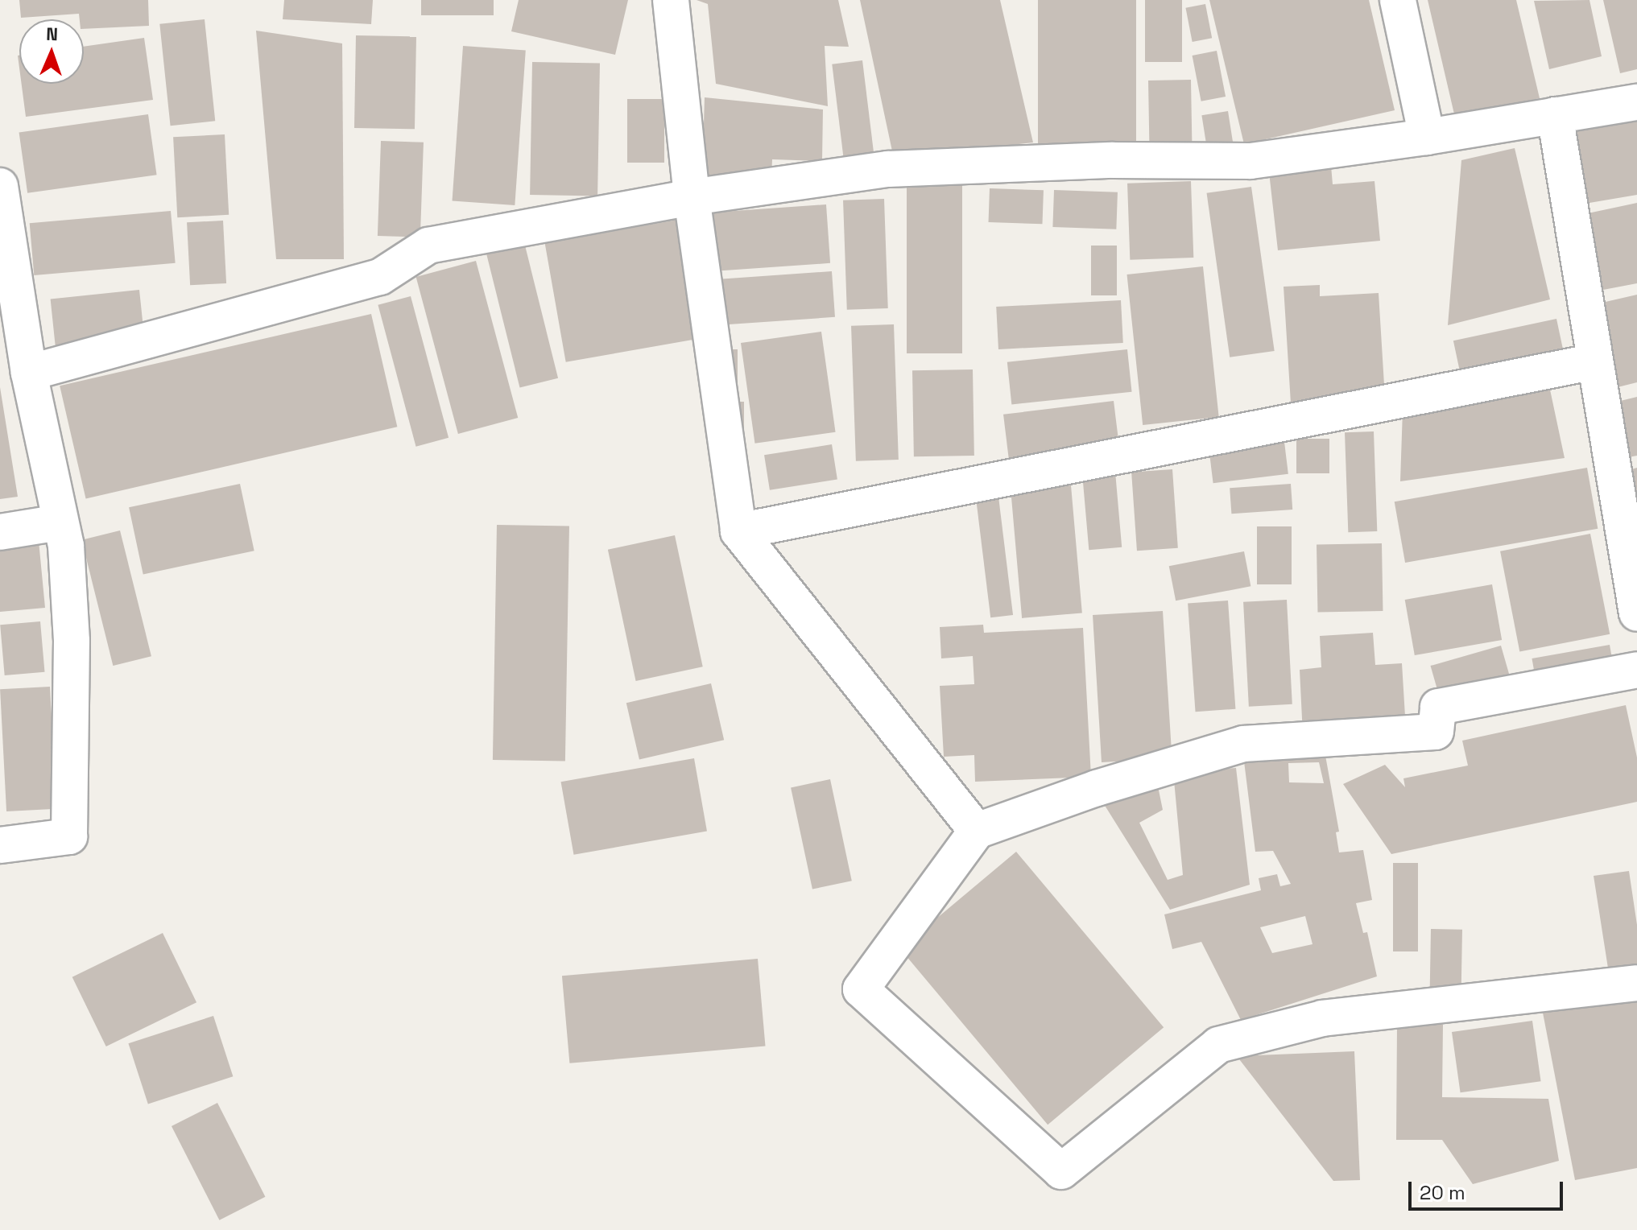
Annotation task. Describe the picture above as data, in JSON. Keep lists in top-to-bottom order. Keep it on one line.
{"scale_bar":"20 m","north":"top"}
